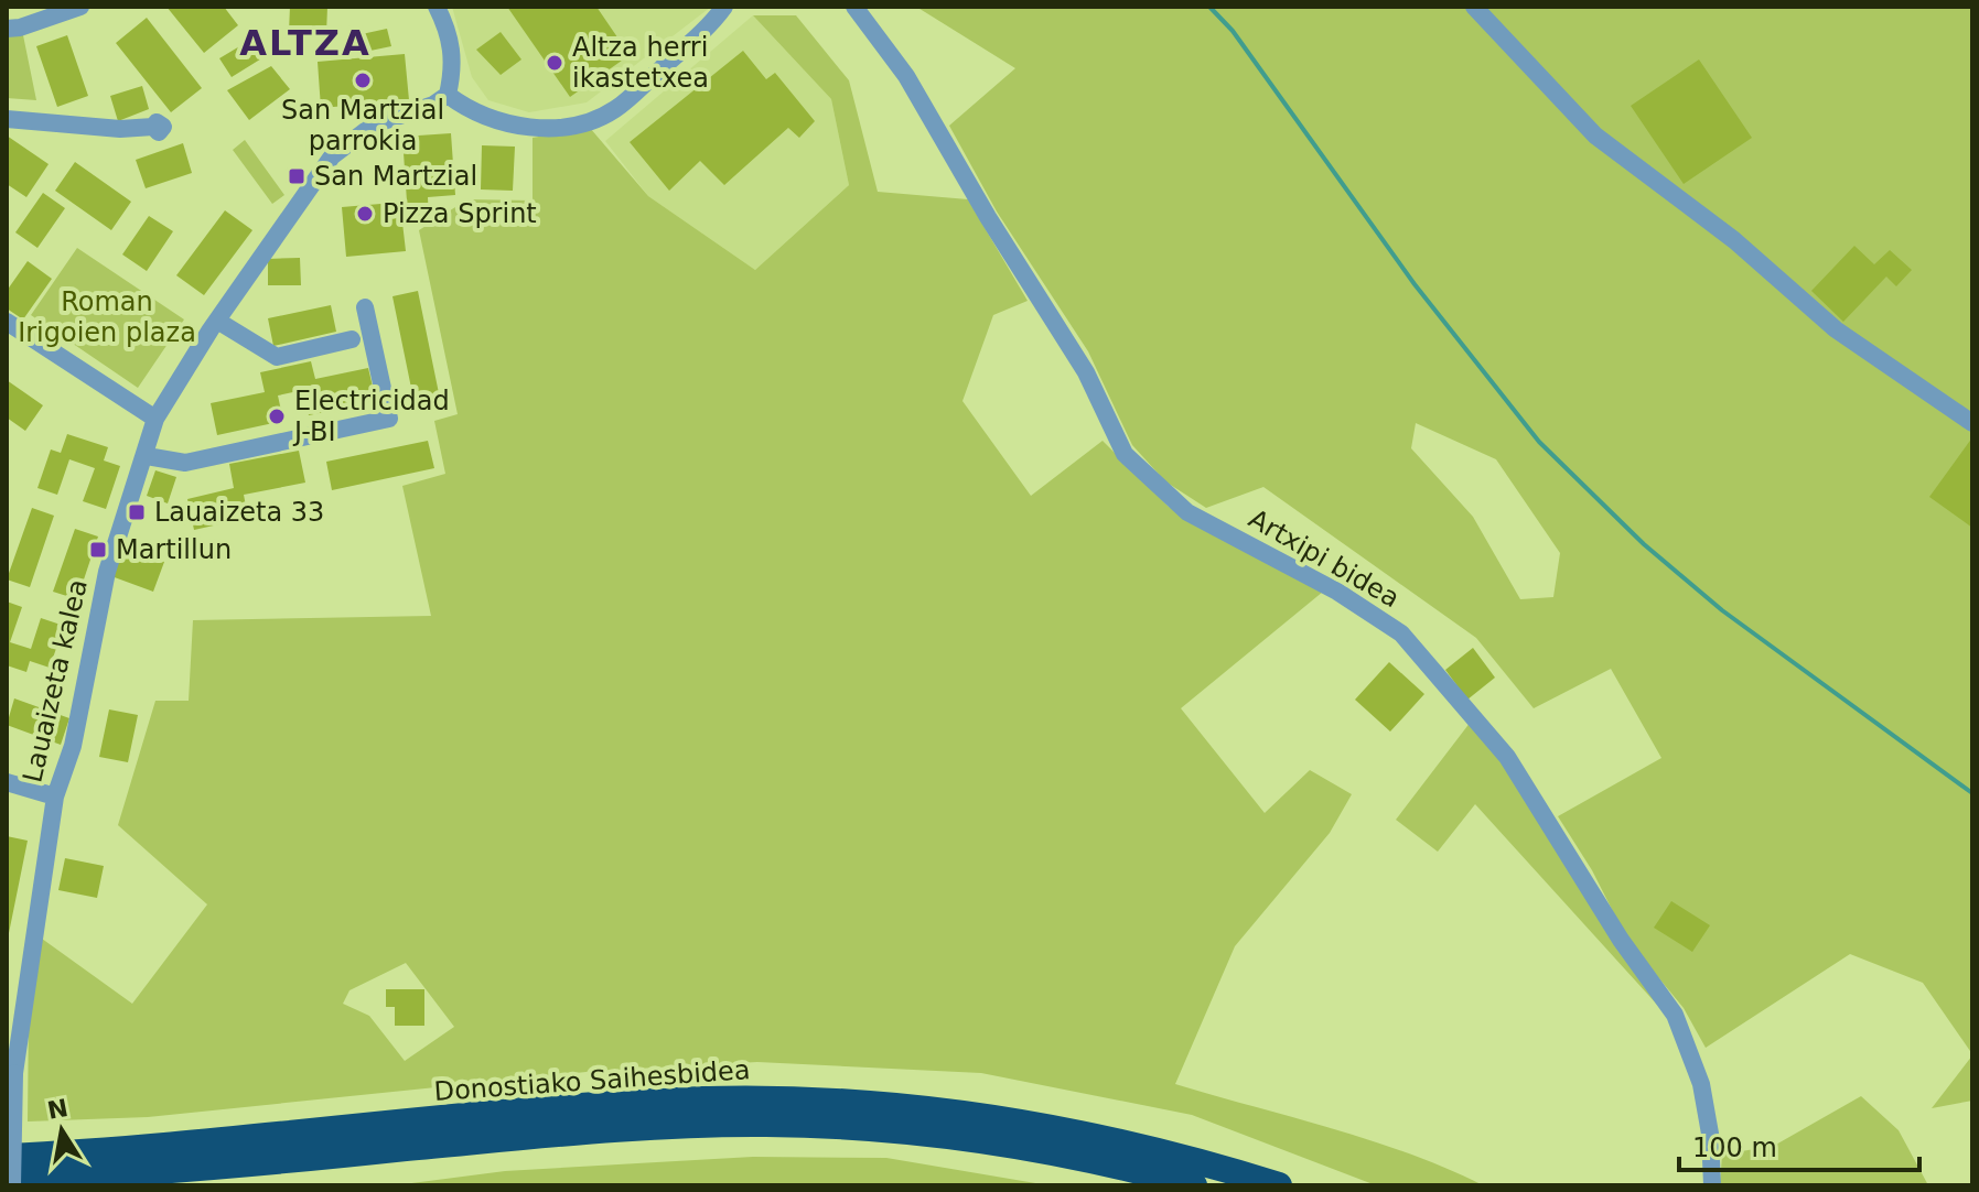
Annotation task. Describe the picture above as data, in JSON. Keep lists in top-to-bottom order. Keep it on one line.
{"streets":{"highway":["Donostiako Saihesbidea"],"street":["Artxipi bidea","Lauaizeta kalea"]},"districts":["ALTZA"],"parks":["Roman Irigoien plaza"],"places":{"other":["Altza herri ikastetxea","San Martzial parrokia","Pizza Sprint","Electricidad J-BI"],"transit":["San Martzial","Lauaizeta 33","Martillun"]},"scale_bar":"100 m","north":"top"}
